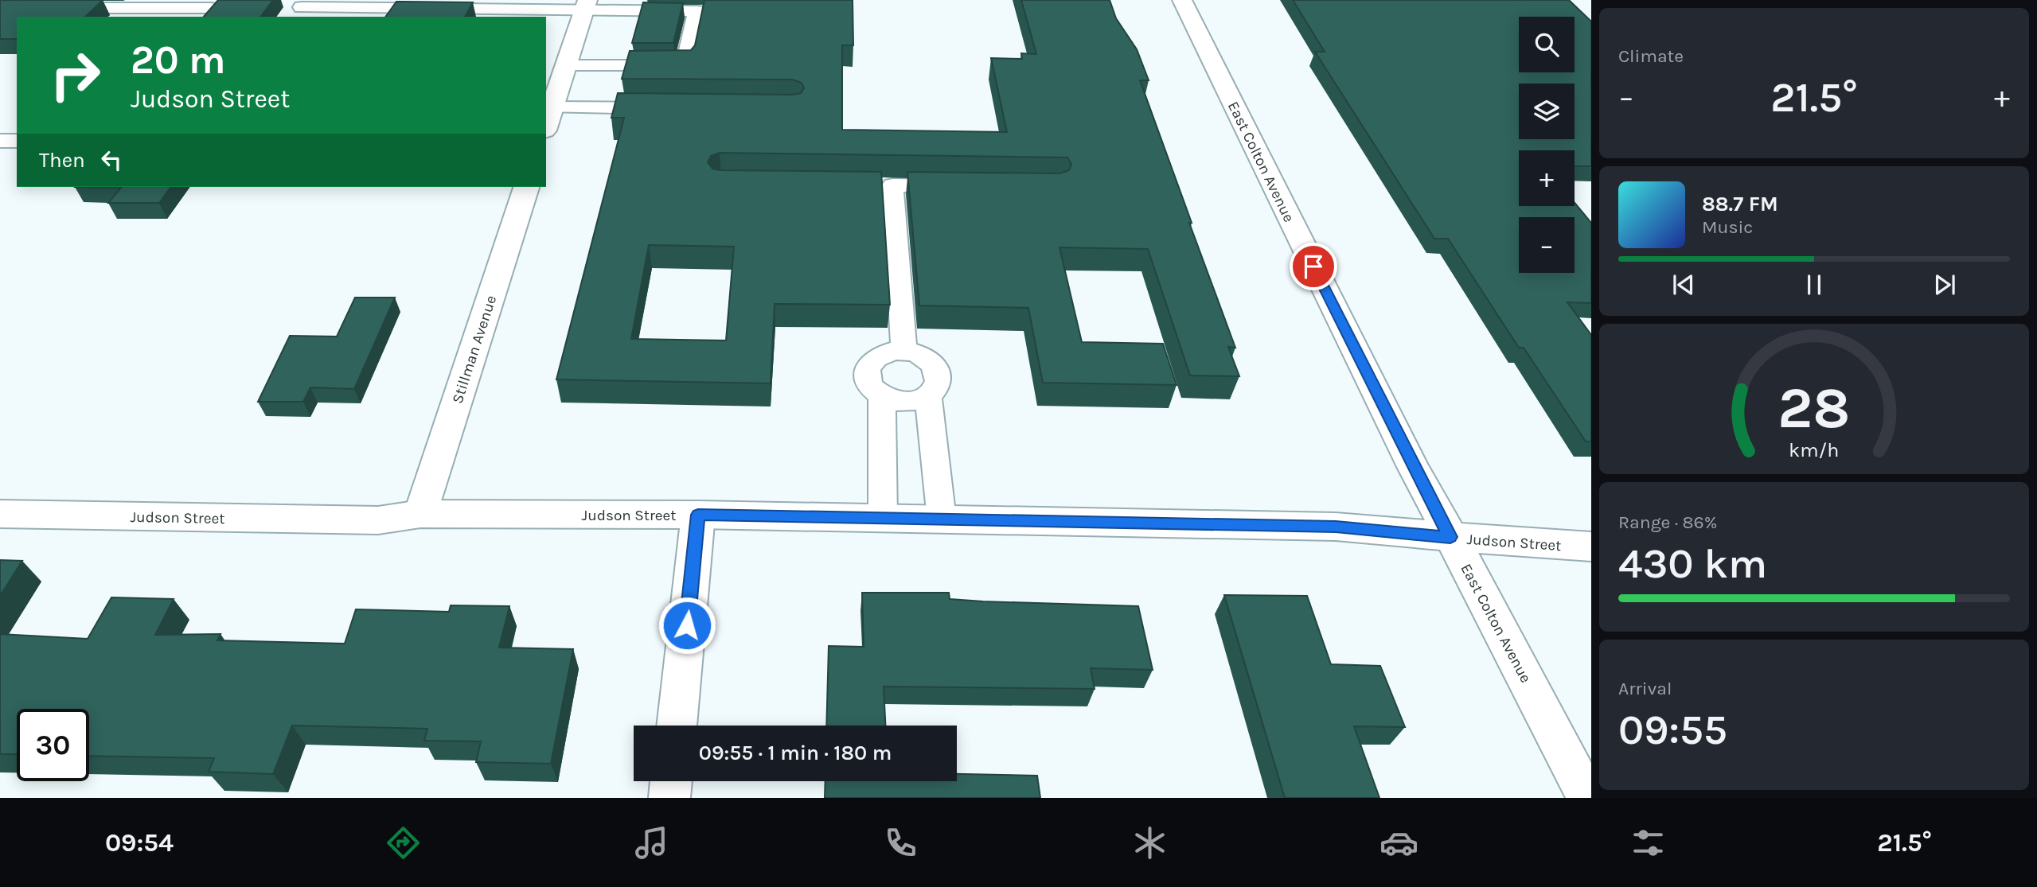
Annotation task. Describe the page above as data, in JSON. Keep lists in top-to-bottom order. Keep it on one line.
{"streets":{"street":["East Colton Avenue","Stillman Avenue","Judson Street"]},"crossings":[["East Colton Avenue","Judson Street"],["Stillman Avenue","Judson Street"]],"page":{"tile":["Climate",["Range · 86%","430 km"],["Arrival","09:55"]],"map_buttons":["+","−"],"turn":["20 m","Judson Street"],"heat":["−","21.5°","+"],"then":"Then","song":["88.7 FM","Music"],"limit":"30","trip":"09:55 · 1 min · 180 m","tabs":["09:54","21.5°"],"gauge":["28","km/h"]}}
